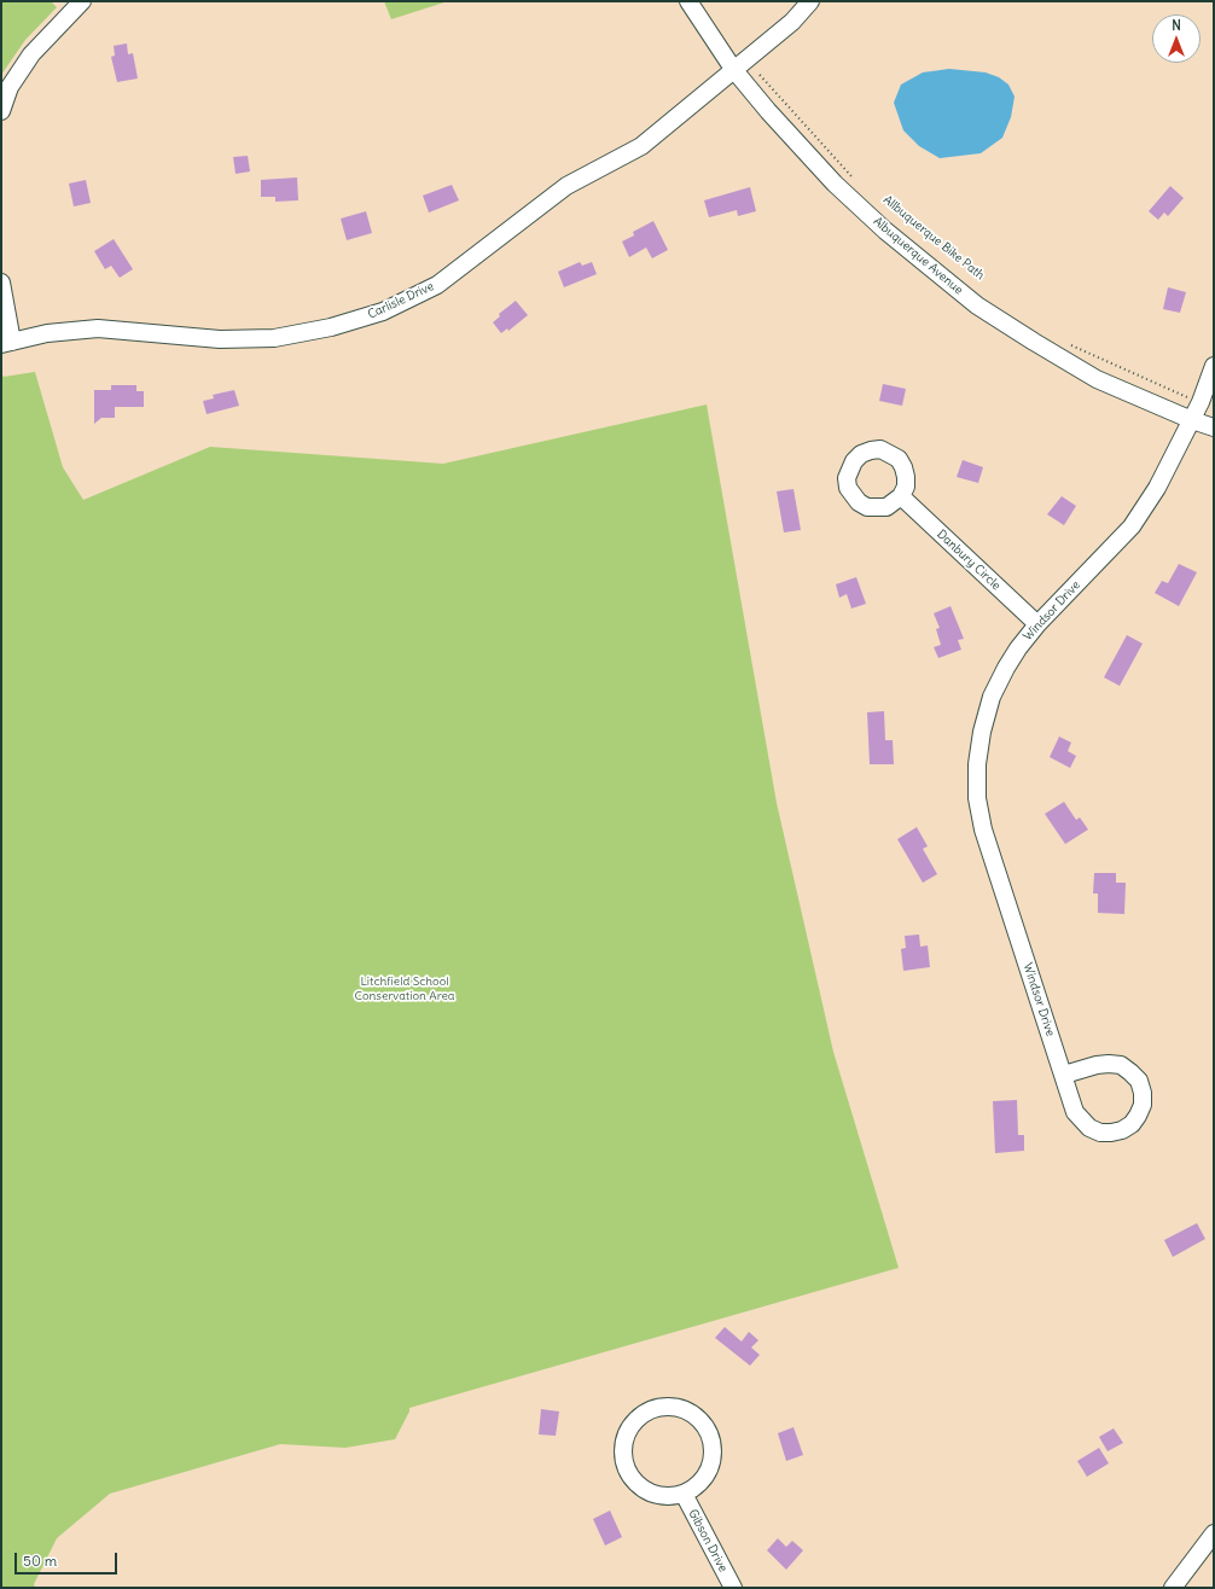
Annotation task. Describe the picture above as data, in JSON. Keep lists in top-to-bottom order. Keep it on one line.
{"streets":{"street":["Albuquerque Avenue","Carlisle Drive","Danbury Circle","Windsor Drive","Gibson Drive"]},"crossings":[["Albuquerque Avenue","Carlisle Drive"],["Albuquerque Avenue","Windsor Drive"],["Danbury Circle","Windsor Drive"]],"parks":["Litchfield School Conservation Area"],"scale_bar":"50 m","north":"top"}
